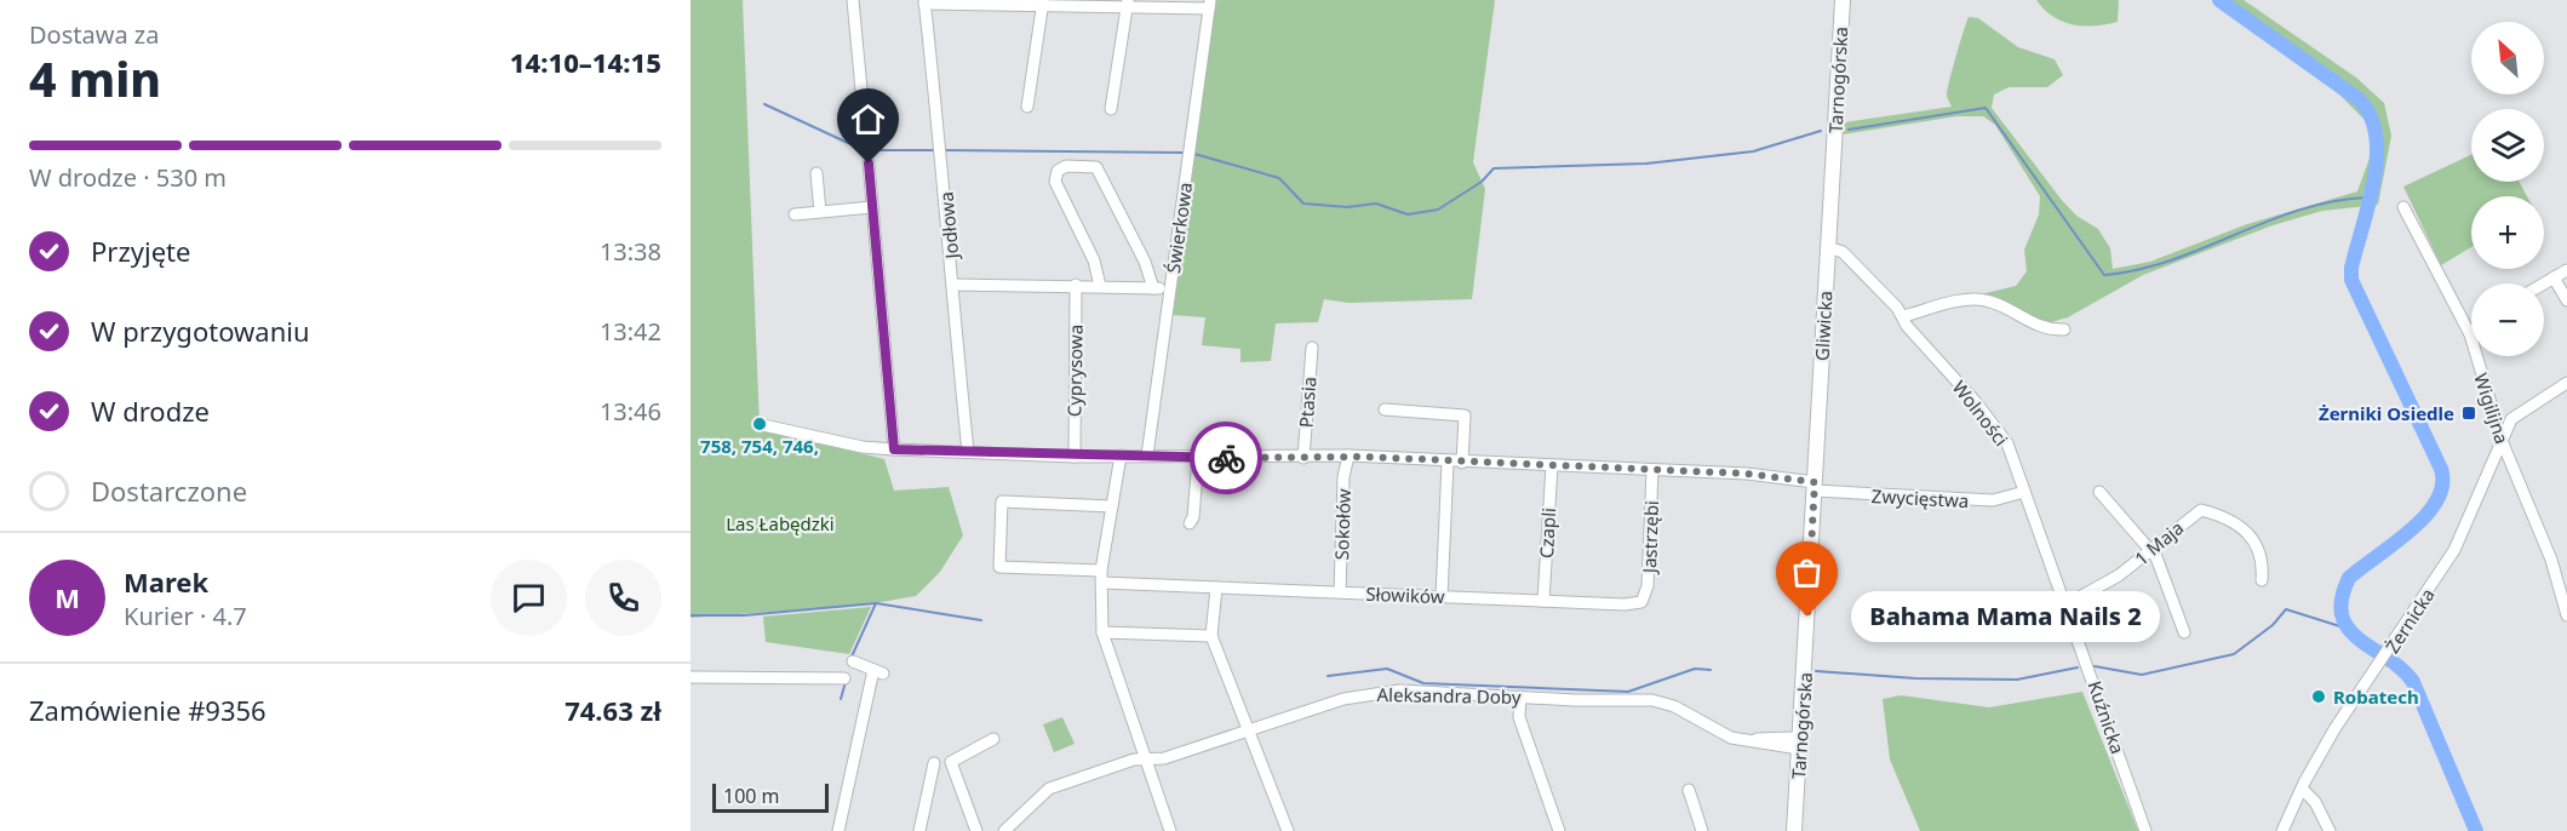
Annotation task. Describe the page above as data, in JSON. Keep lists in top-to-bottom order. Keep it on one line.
{"streets":{"main road":["Tarnogórska","Gliwicka"],"street":["Jodłowa","Świerkowa","Cyprysowa","Ptasia","Wigilijna","Wolności","Zwycięstwa","Sokołów","Czapli","Jastrzębi","1 Maja","Słowików","Żernicka","Aleksandra Doby","Kuźnicka"]},"crossings":[["Tarnogórska","Gliwicka"],["Tarnogórska","Zwycięstwa"],["Tarnogórska","Aleksandra Doby"],["Gliwicka","Wolności"],["Gliwicka","Zwycięstwa"],["Wigilijna","Żernicka"],["Wolności","Zwycięstwa"],["Wolności","1 Maja"],["Wolności","Kuźnicka"],["Sokołów","Słowików"],["Czapli","Słowików"],["Jastrzębi","Słowików"],["1 Maja","Kuźnicka"]],"parks":["Las Łabędzki"],"places":{"transit":["Żerniki Osiedle"],"other":["758, 754, 746,","Bahama Mama Nails 2","Robatech"]},"scale_bar":"100 m","north":"top left","page":{"heading":["4 min","Dostawa za","14:10–14:15"],"panel":["Marek","Kurier · 4.7","Zamówienie #9356","74.63 zł"],"map_buttons":["+","−"],"bar":"W drodze · 530 m","list":[["Przyjęte","13:38"],["W przygotowaniu","13:42"],["W drodze","13:46"],"Dostarczone"],"round":"M","bubble":"Bahama Mama Nails 2","scale":"100 m"}}
